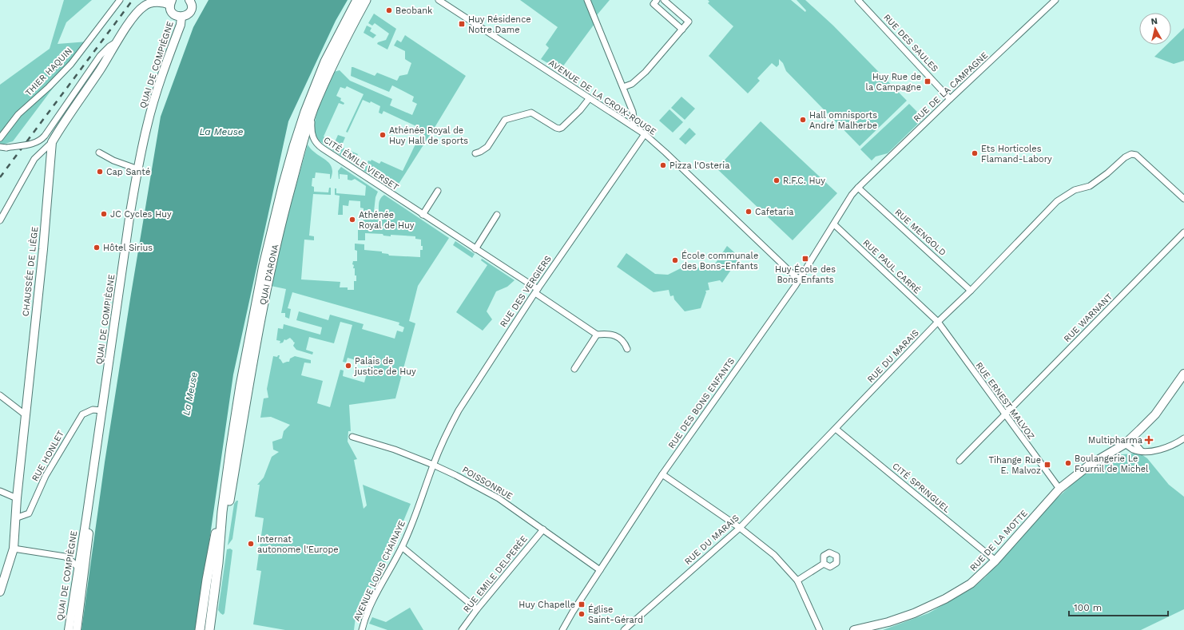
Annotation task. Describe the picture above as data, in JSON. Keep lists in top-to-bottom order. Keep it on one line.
{"streets":{"main road":["QUAI D'ARONA"],"street":["RUE DES SAULES","QUAI DE COMPIÈGNE","THIER HAQUIN","RUE DE LA CAMPAGNE","AVENUE DE LA CROIX-ROUGE","CITÉ ÉMILE VIERSET","RUE MENGOLD","RUE PAUL CARRÉ","CHAUSSÉE DE LIÈGE","RUE DES VERGIERS","RUE WARNANT","RUE DU MARAIS","RUE ERNEST MALVOZ","RUE DES BONS ENFANTS","RUE HONLET","POISSONRUE","CITÉ SPRINGUEL","RUE DE LA MOTTE","AVENUE LOUIS CHAINAYE","RUE EMILE DELPERÉE"]},"crossings":[["RUE DES SAULES","RUE DE LA CAMPAGNE"],["QUAI DE COMPIÈGNE","RUE HONLET"],["RUE DE LA CAMPAGNE","RUE MENGOLD"],["RUE DE LA CAMPAGNE","RUE DES BONS ENFANTS"],["AVENUE DE LA CROIX-ROUGE","RUE DES VERGIERS"],["AVENUE DE LA CROIX-ROUGE","RUE DES BONS ENFANTS"],["CITÉ ÉMILE VIERSET","QUAI D'ARONA"],["CITÉ ÉMILE VIERSET","RUE DES VERGIERS"],["RUE MENGOLD","RUE DU MARAIS"],["RUE MENGOLD","RUE DES BONS ENFANTS"],["RUE PAUL CARRÉ","RUE DU MARAIS"],["RUE PAUL CARRÉ","RUE ERNEST MALVOZ"],["RUE PAUL CARRÉ","RUE DES BONS ENFANTS"],["CHAUSSÉE DE LIÈGE","RUE HONLET"],["RUE DES VERGIERS","POISSONRUE"],["RUE DES VERGIERS","AVENUE LOUIS CHAINAYE"],["RUE WARNANT","RUE ERNEST MALVOZ"],["RUE DU MARAIS","RUE ERNEST MALVOZ"],["RUE DU MARAIS","CITÉ SPRINGUEL"],["RUE ERNEST MALVOZ","RUE DE LA MOTTE"],["RUE DES BONS ENFANTS","POISSONRUE"],["POISSONRUE","AVENUE LOUIS CHAINAYE"],["POISSONRUE","RUE EMILE DELPERÉE"],["CITÉ SPRINGUEL","RUE DE LA MOTTE"]],"water":["La Meuse"],"places":{"other":["Beobank","Hall omnisports André Malherbe","Athénée Royal de Huy Hall de sports","Ets Horticoles Flamand-Labory","Pizza l'Osteria","Cap Santé","R.F.C. Huy","Cafetaria","JC Cycles Huy","Athénée Royal de Huy","Hôtel Sirius","École communale des Bons-Enfants","Palais de justice de Huy","Boulangerie Le Fournil de Michel","Internat autonome l'Europe","Église Saint-Gérard"],"transit":["Huy Résidence Notre Dame","Huy Rue de la Campagne","Huy École des Bons Enfants","Tihange Rue E. Malvoz","Huy Chapelle"],"health":["Multipharma"]},"scale_bar":"100 m","north":"top"}
